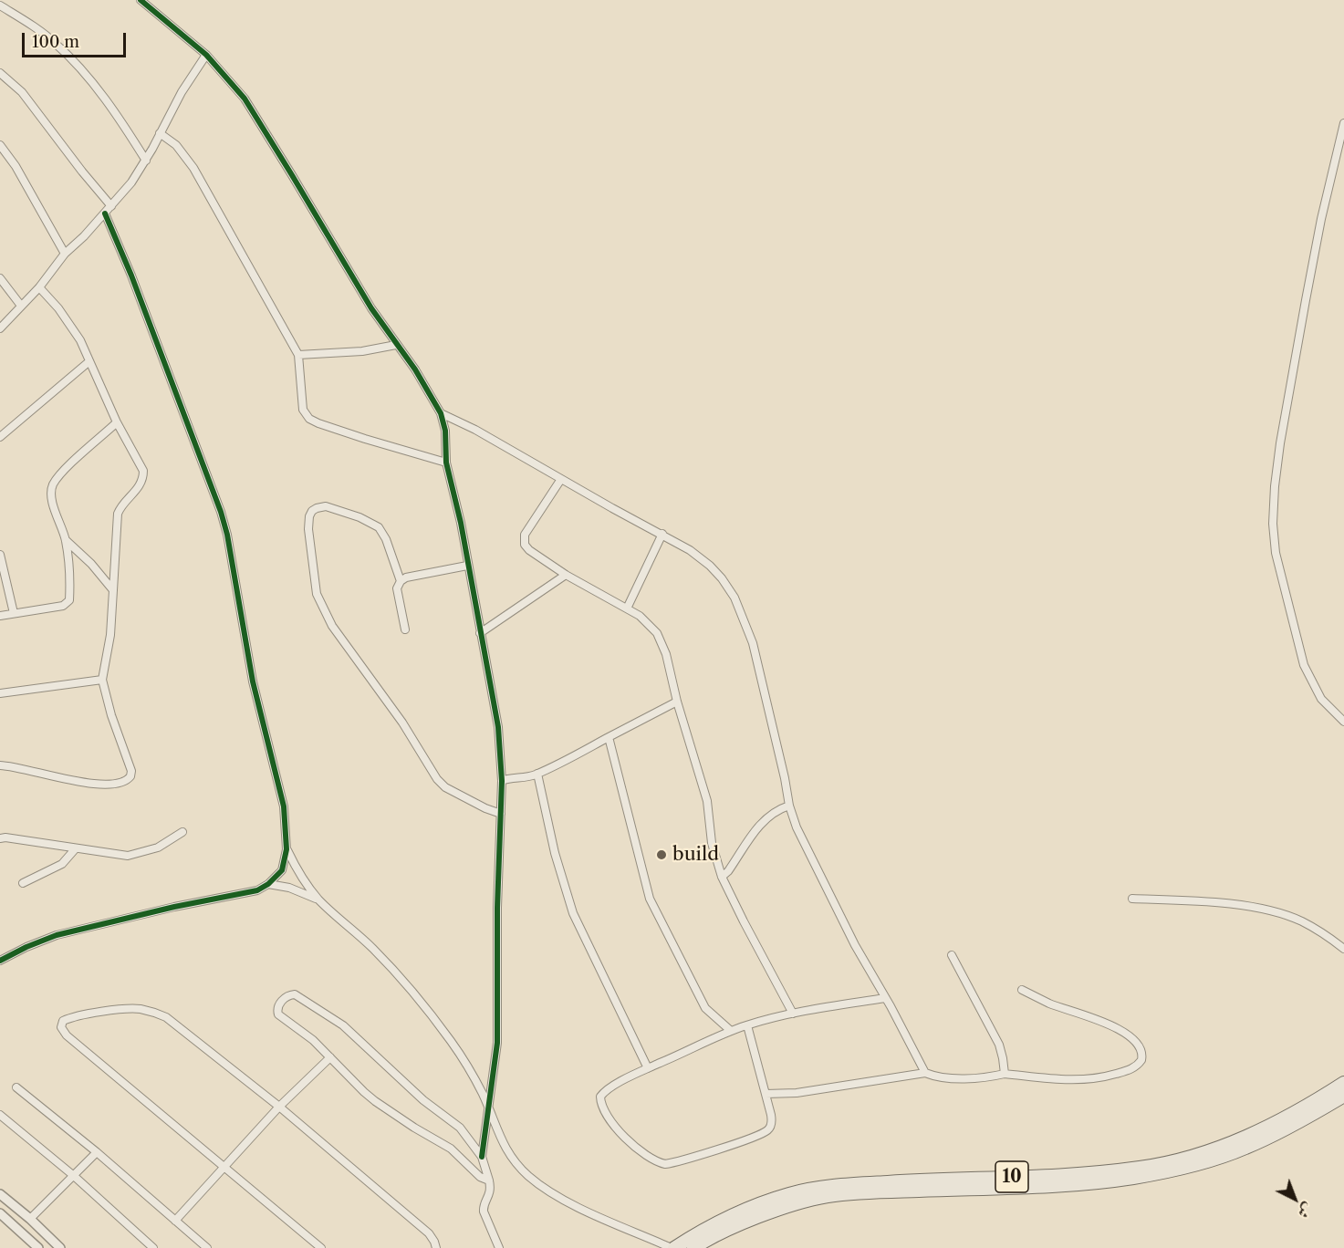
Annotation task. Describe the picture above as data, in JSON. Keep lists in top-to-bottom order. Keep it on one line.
{"streets":{"highway":["10"]},"places":["build"],"scale_bar":"100 m","north":"bottom right"}
